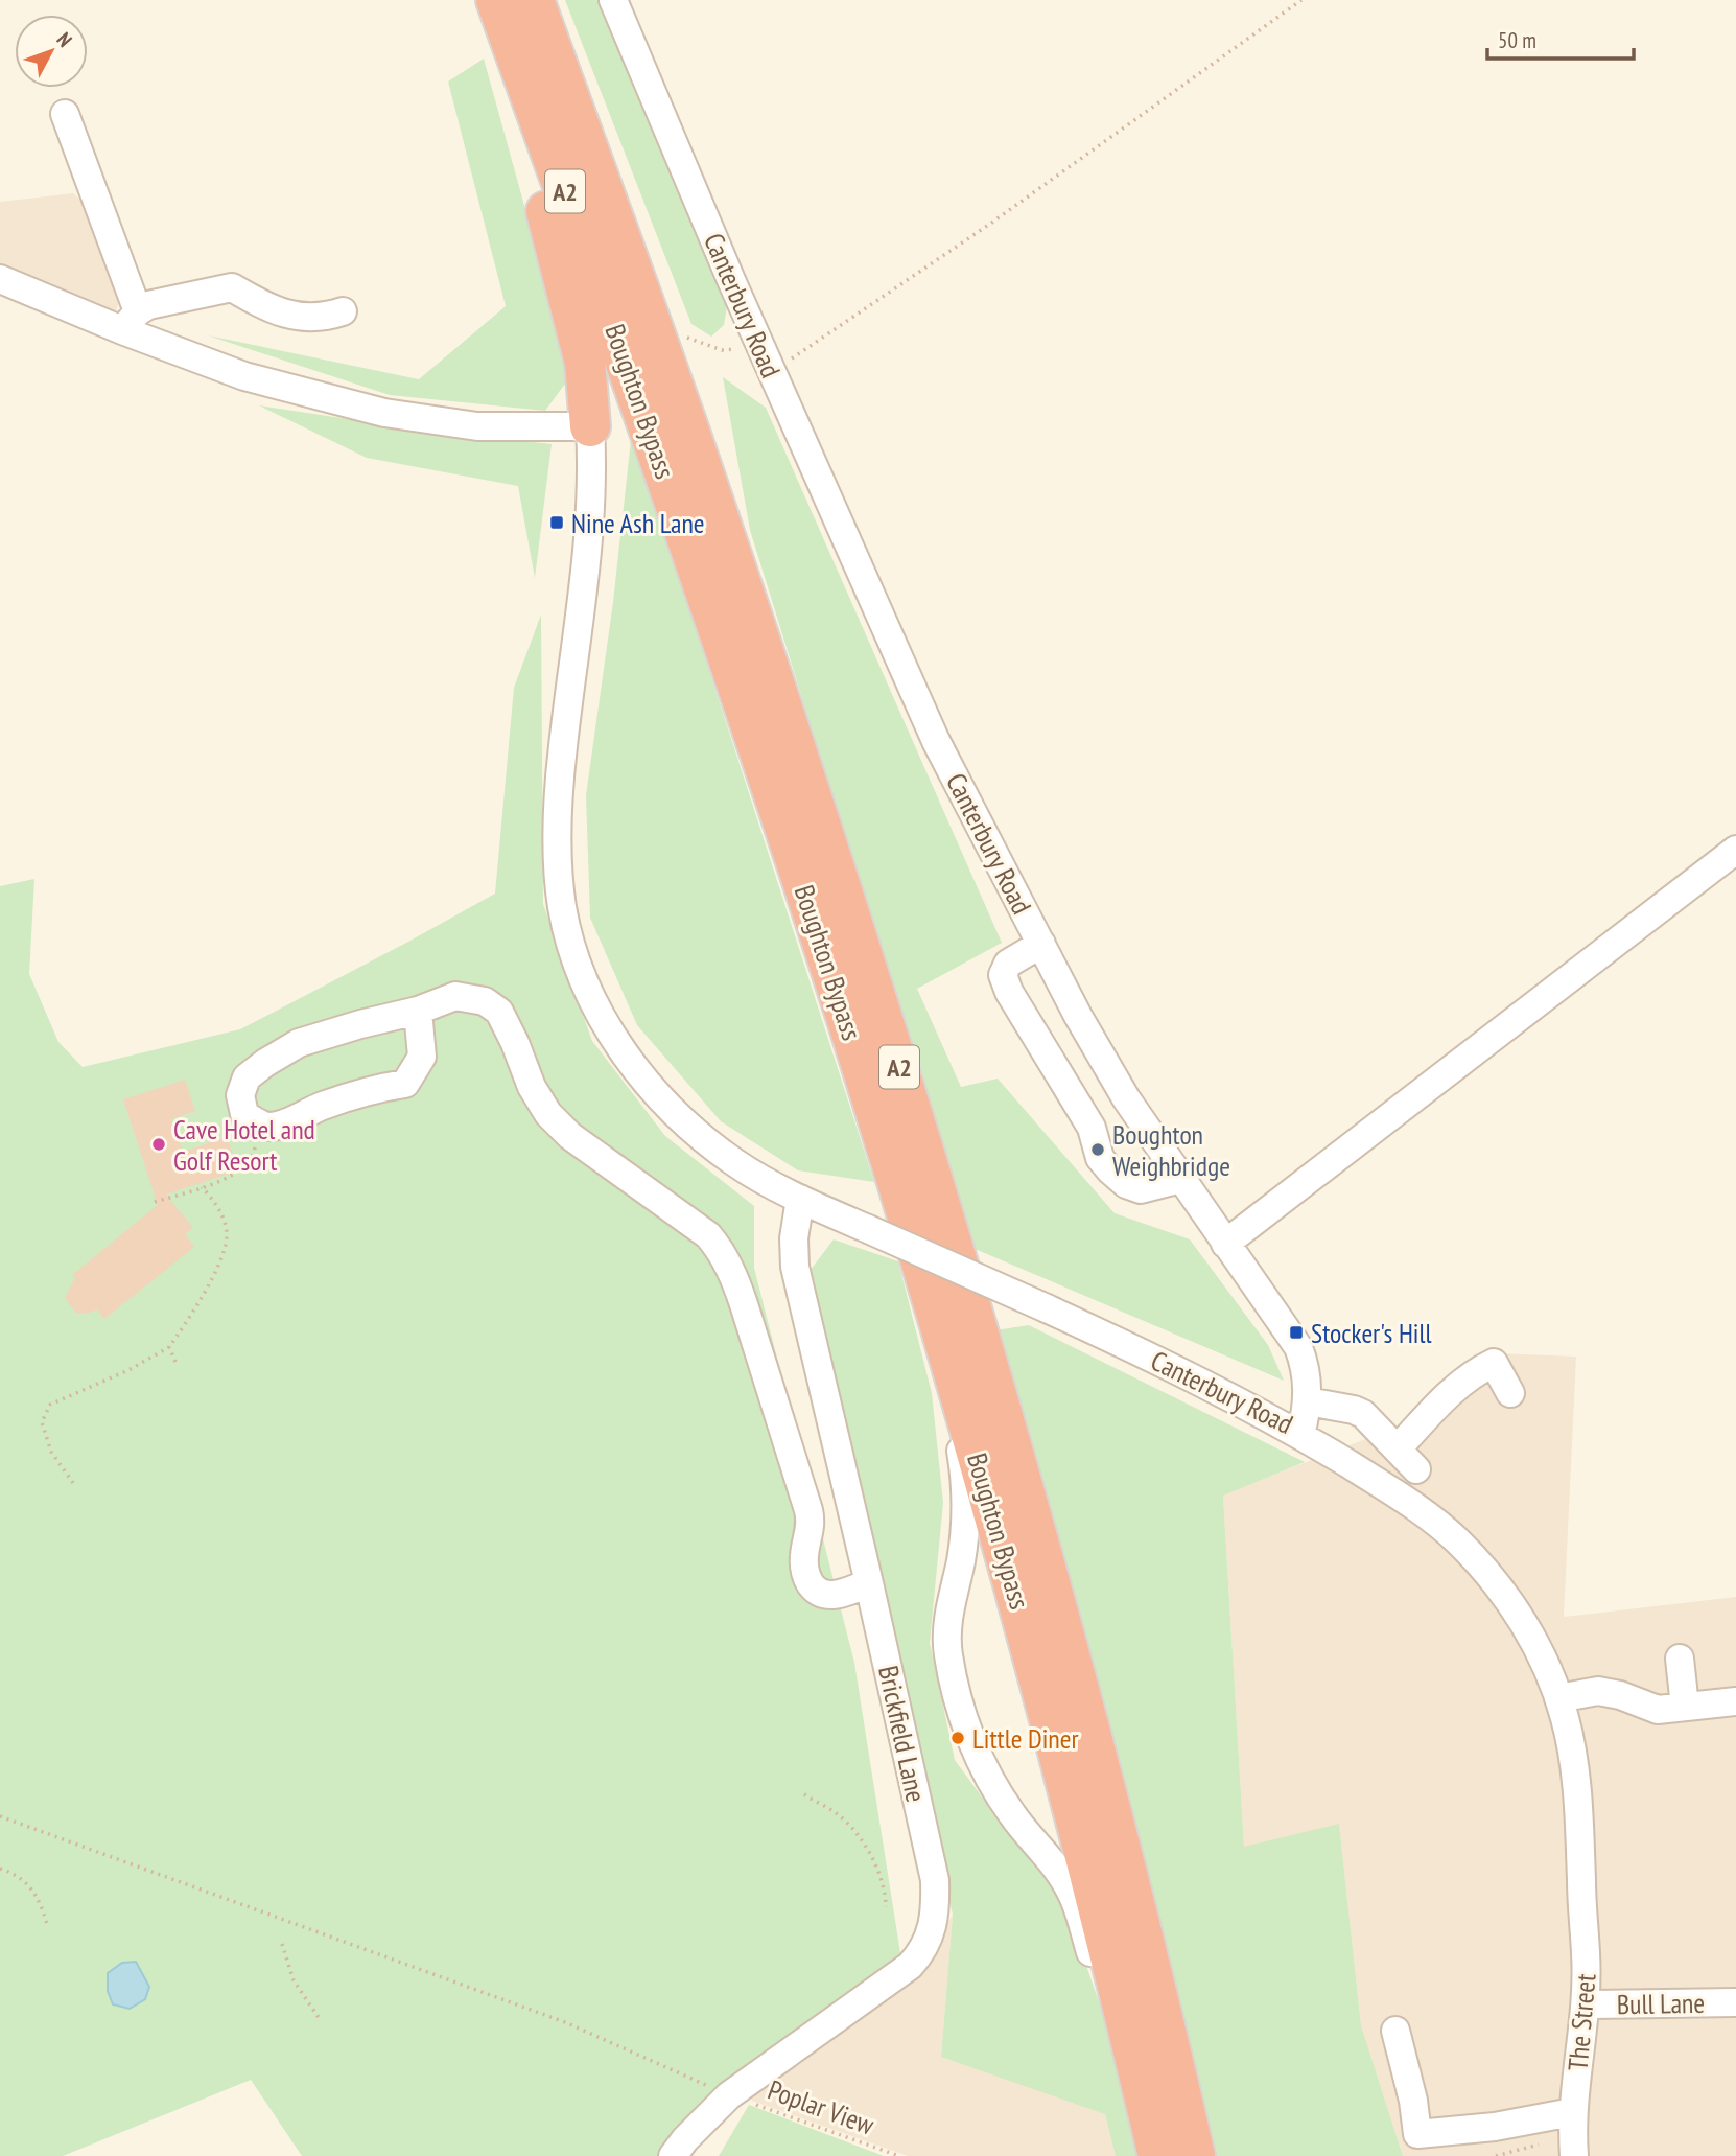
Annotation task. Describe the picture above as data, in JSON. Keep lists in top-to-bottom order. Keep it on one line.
{"streets":{"highway":["A2","Boughton Bypass"],"street":["Canterbury Road","Brickfield Lane","Bull Lane","The Street"],"path":["Poplar View"]},"crossings":[["Canterbury Road","Brickfield Lane"],["Brickfield Lane","Poplar View"],["Bull Lane","The Street"]],"places":{"transit":["Nine Ash Lane","Stocker's Hill"],"other":["Cave Hotel and Golf Resort","Boughton Weighbridge","Little Diner"]},"scale_bar":"50 m","north":"top right"}
